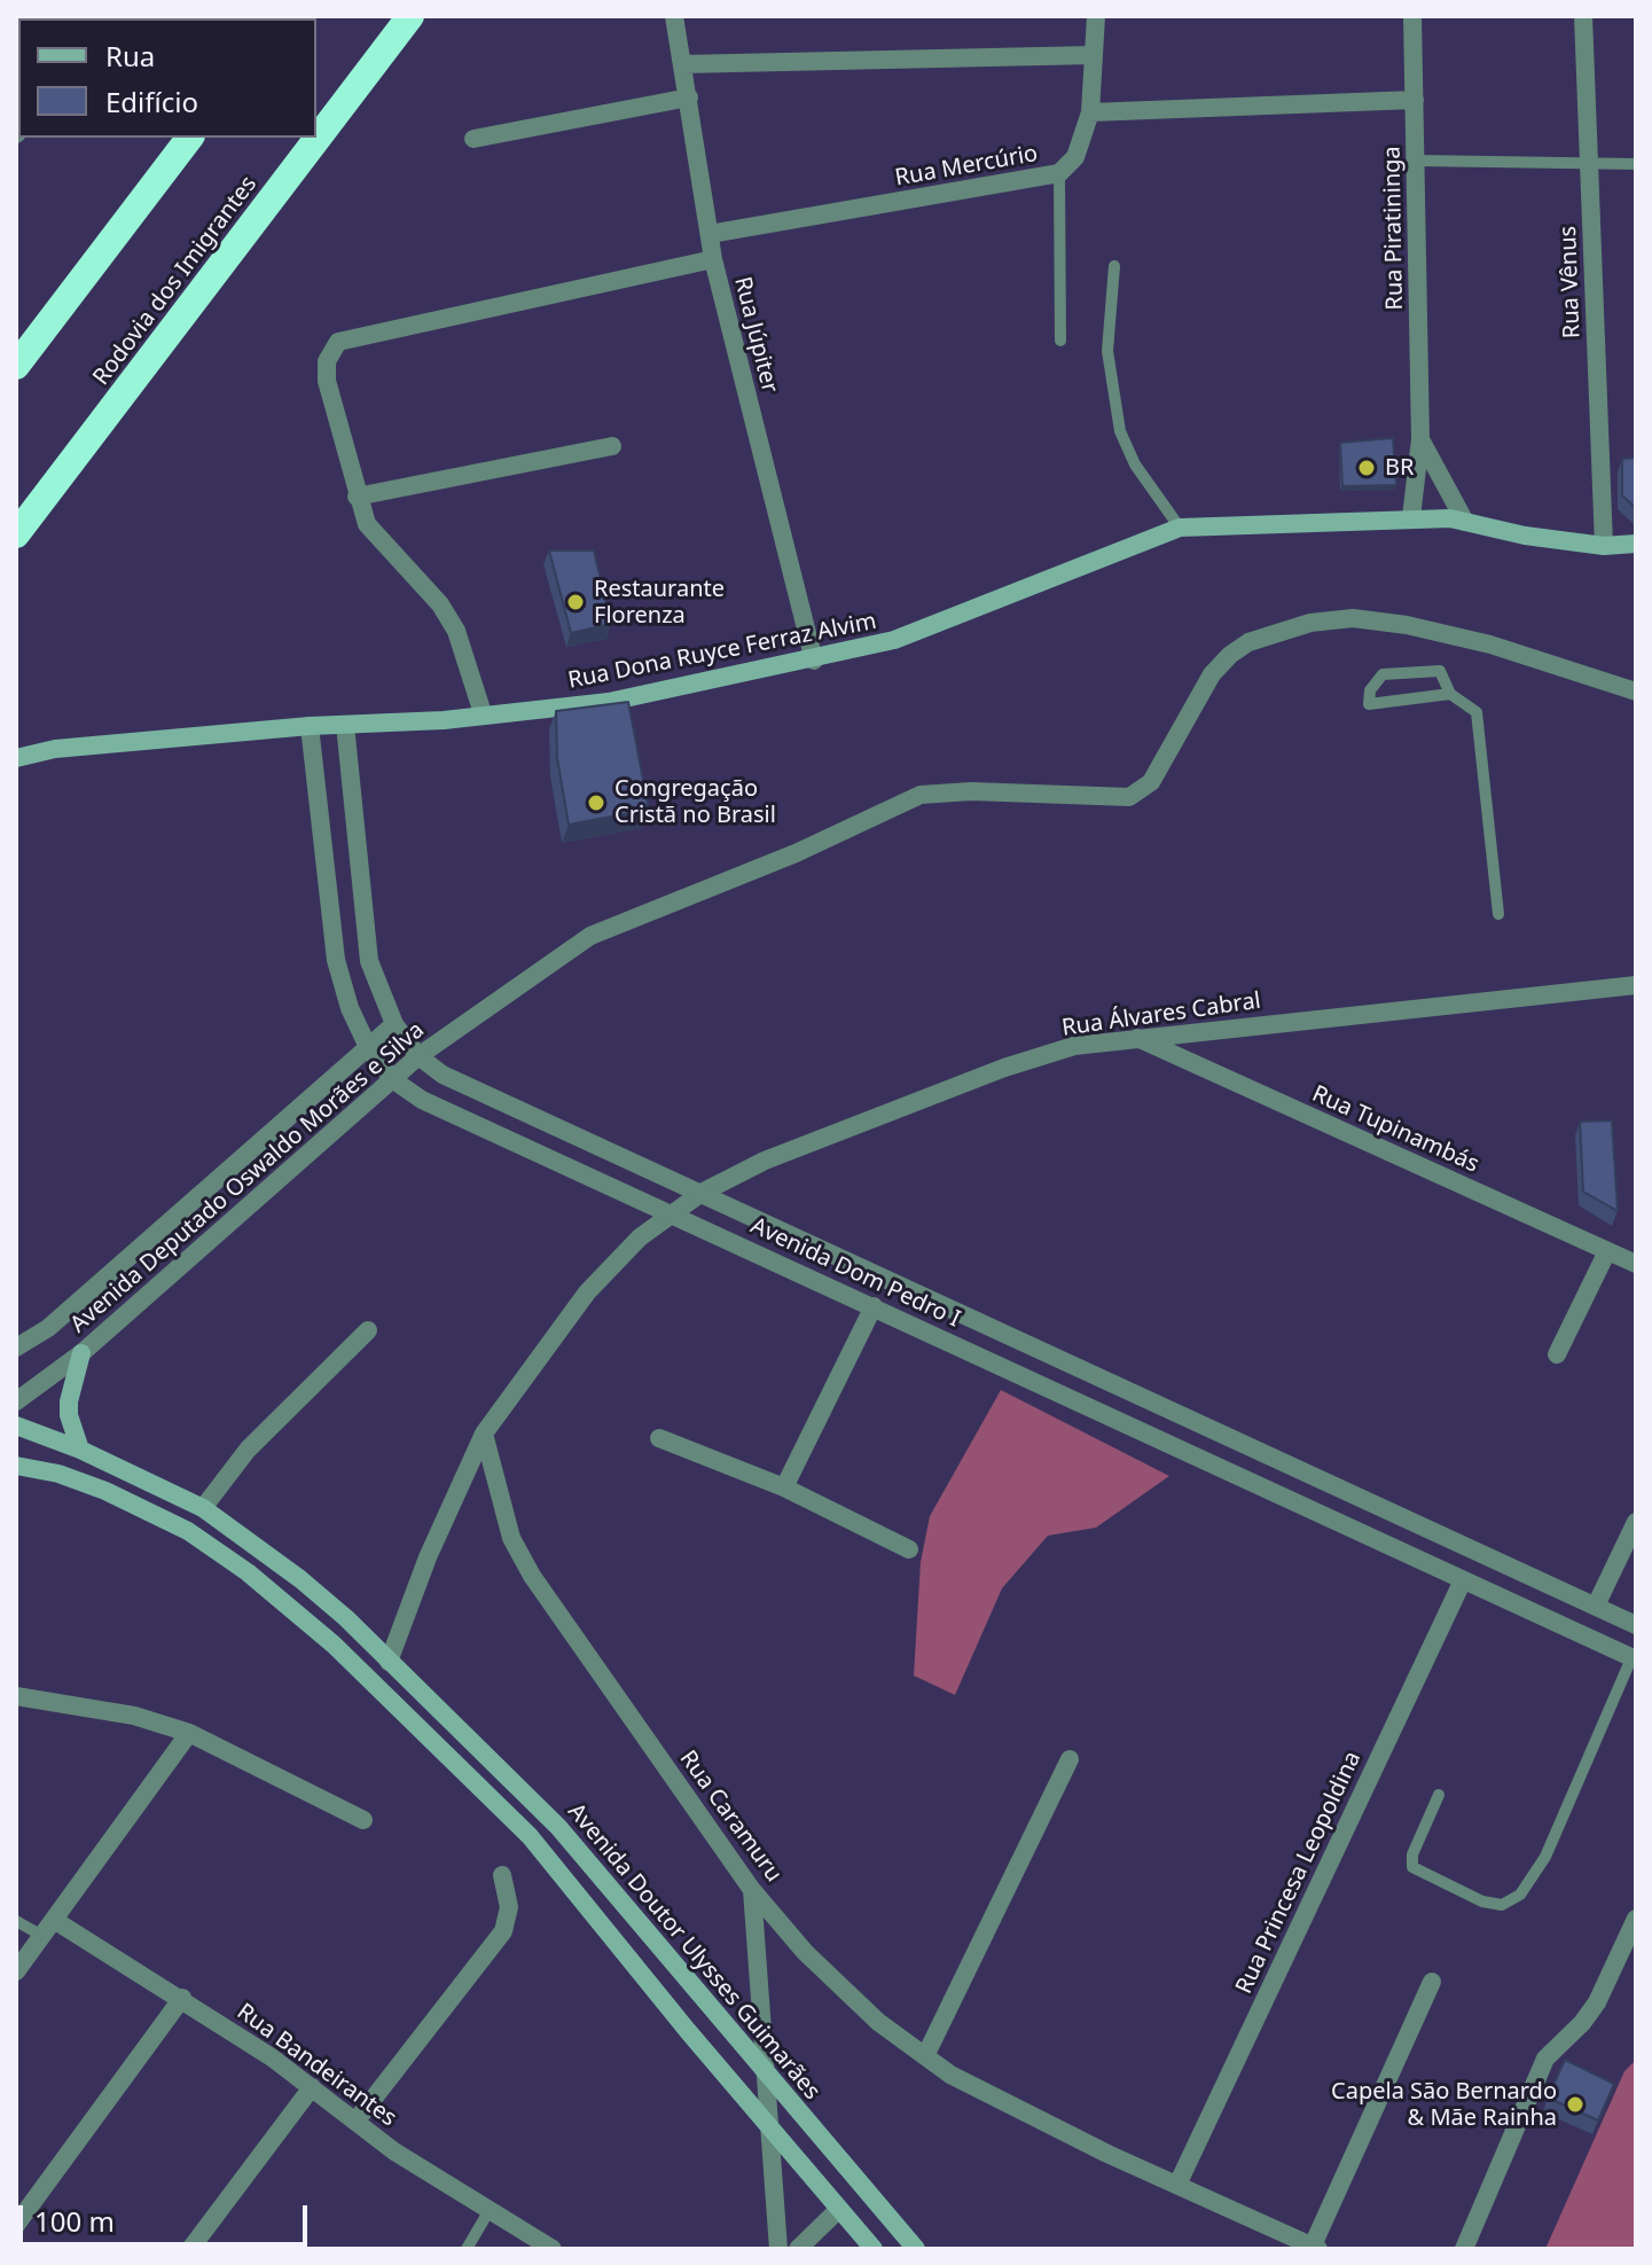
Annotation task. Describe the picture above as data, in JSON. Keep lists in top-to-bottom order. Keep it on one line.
{"streets":{"highway":["Rodovia dos Imigrantes"],"main road":["Rua Dona Ruyce Ferraz Alvim","Avenida Doutor Ulysses Guimarães"],"street":["Rua Mercúrio","Rua Piratininga","Rua Vênus","Rua Júpiter","Rua Álvares Cabral","Rua Tupinambás","Avenida Deputado Oswaldo Morães e Silva","Avenida Dom Pedro I","Rua Caramuru","Rua Princesa Leopoldina","Rua Bandeirantes"]},"crossings":[["Rua Mercúrio","Rua Júpiter"],["Rua Piratininga","Rua Dona Ruyce Ferraz Alvim"],["Rua Vênus","Rua Dona Ruyce Ferraz Alvim"],["Rua Júpiter","Rua Dona Ruyce Ferraz Alvim"],["Rua Dona Ruyce Ferraz Alvim","Avenida Dom Pedro I"],["Rua Álvares Cabral","Rua Tupinambás"],["Rua Álvares Cabral","Avenida Dom Pedro I"],["Avenida Deputado Oswaldo Morães e Silva","Avenida Dom Pedro I"],["Avenida Dom Pedro I","Rua Princesa Leopoldina"],["Rua Caramuru","Rua Princesa Leopoldina"]],"places":["BR","Restaurante Florenza","Congregação Cristã no Brasil","Capela São Bernardo & Mãe Rainha"],"legend":["Rua","Edifício"],"scale_bar":"100 m"}
